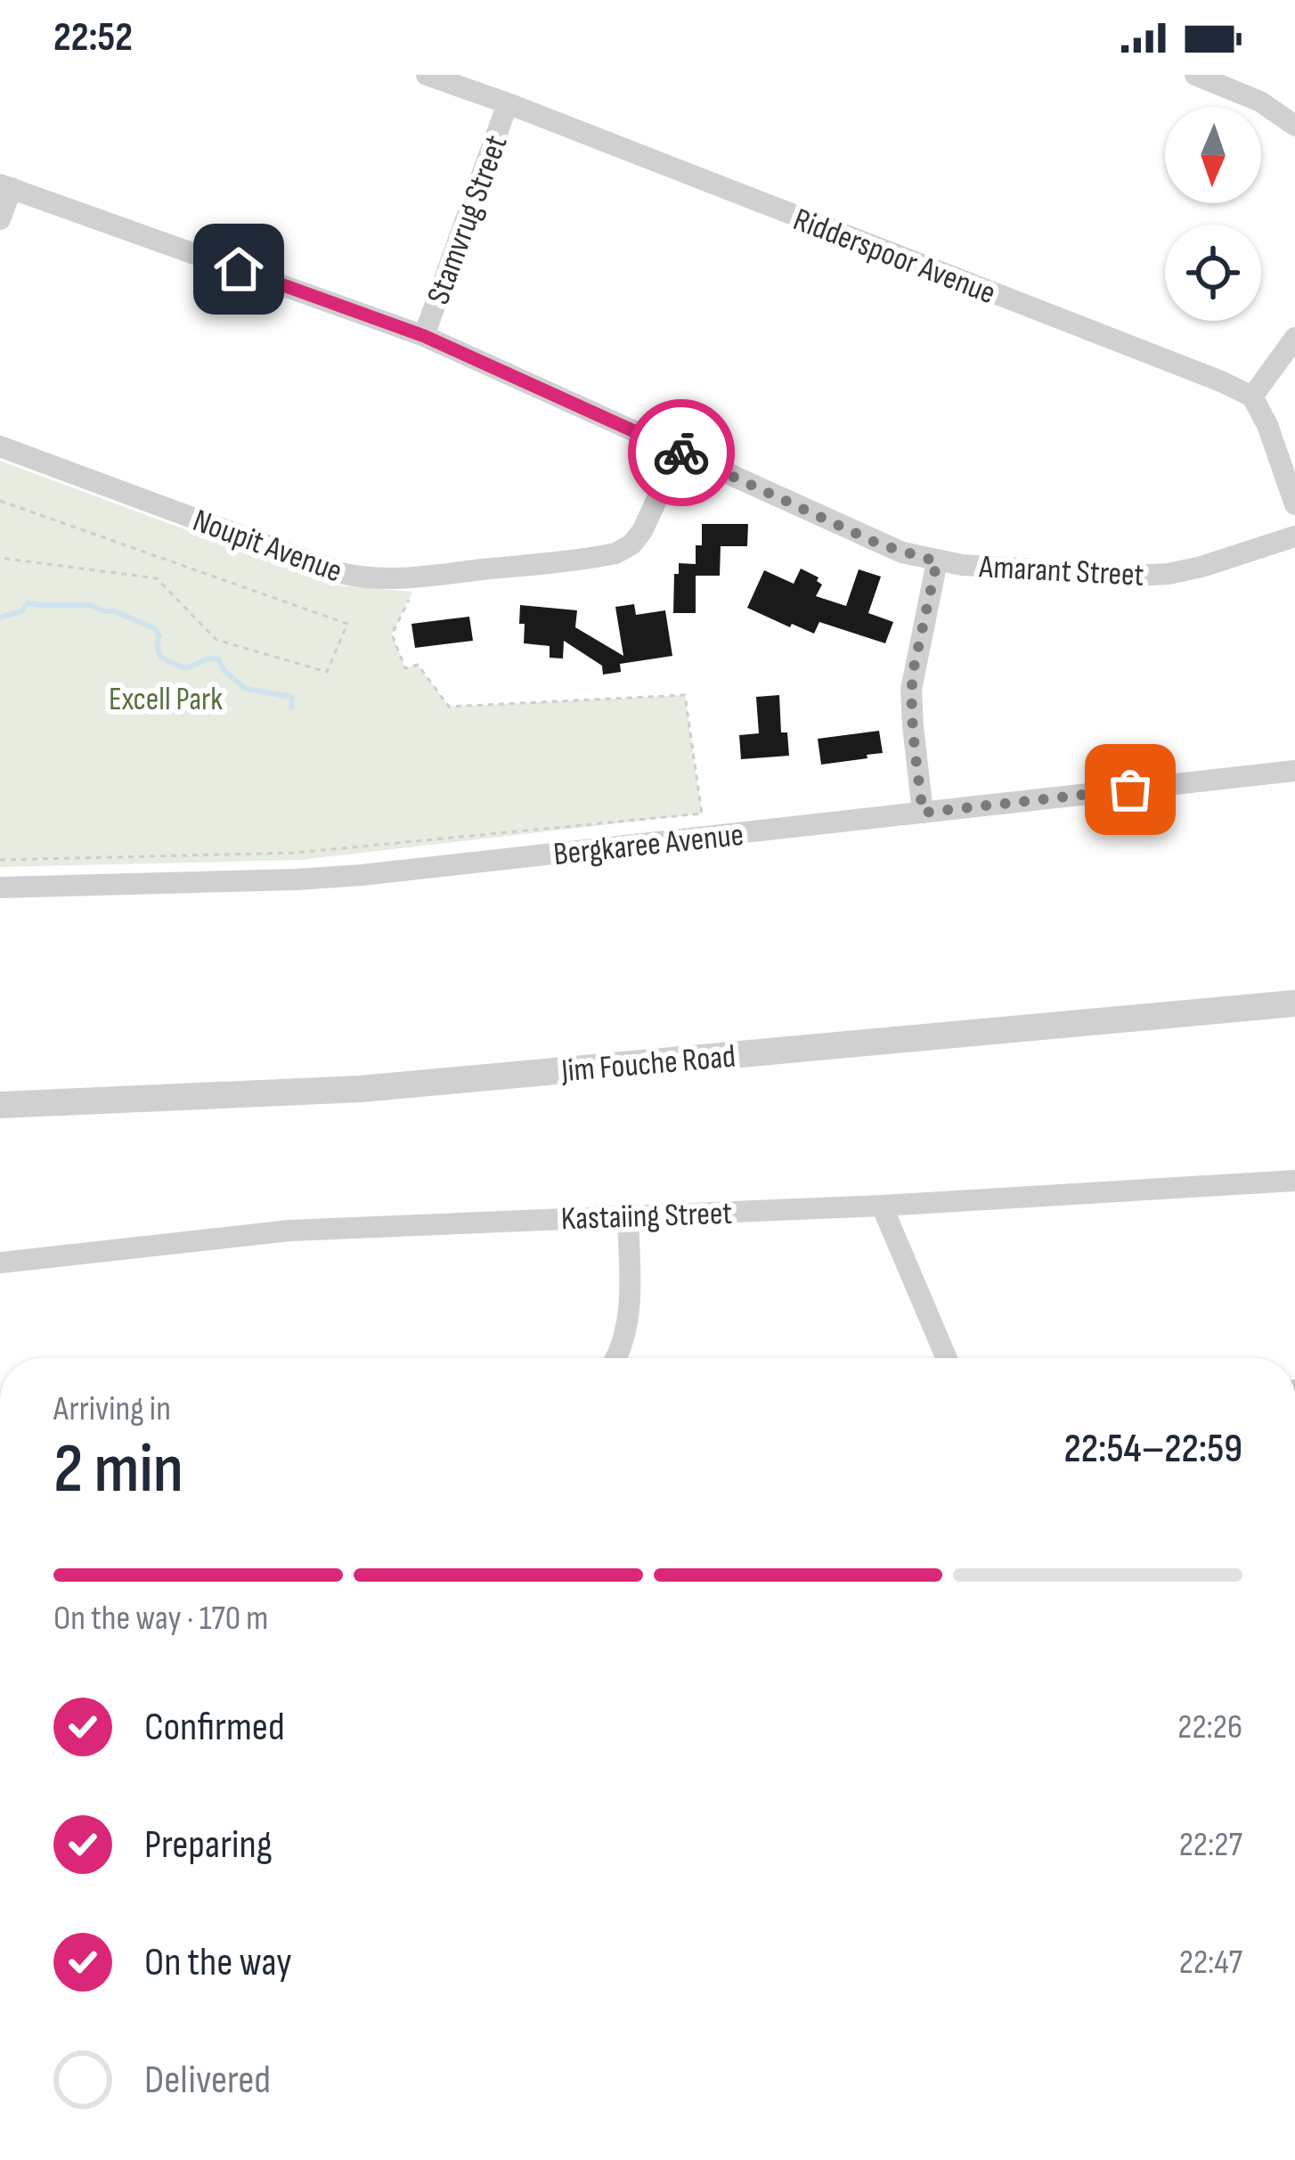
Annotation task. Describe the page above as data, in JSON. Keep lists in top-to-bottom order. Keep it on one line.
{"streets":{"street":["Stamvrug Street","Ridderspoor Avenue","Noupit Avenue","Amarant Street","Bergkaree Avenue","Jim Fouche Road","Kastaiing Street"]},"crossings":[["Stamvrug Street","Ridderspoor Avenue"],["Stamvrug Street","Amarant Street"],["Noupit Avenue","Amarant Street"]],"parks":["Excell Park"],"north":"bottom","page":{"status":"22:52","heading":["2 min","Arriving in","22:54–22:59"],"bar":"On the way · 170 m","list":[["Confirmed","22:26"],["Preparing","22:27"],["On the way","22:47"],"Delivered"]}}
